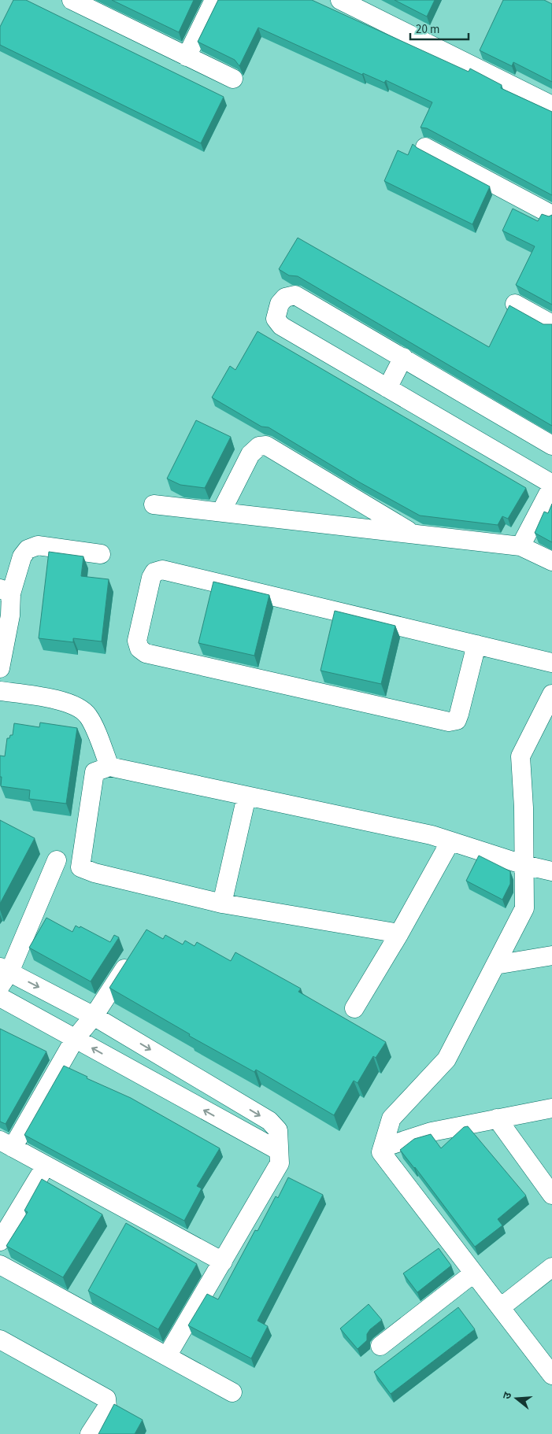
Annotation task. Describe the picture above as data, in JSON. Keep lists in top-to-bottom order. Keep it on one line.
{"scale_bar":"20 m","north":"left"}
